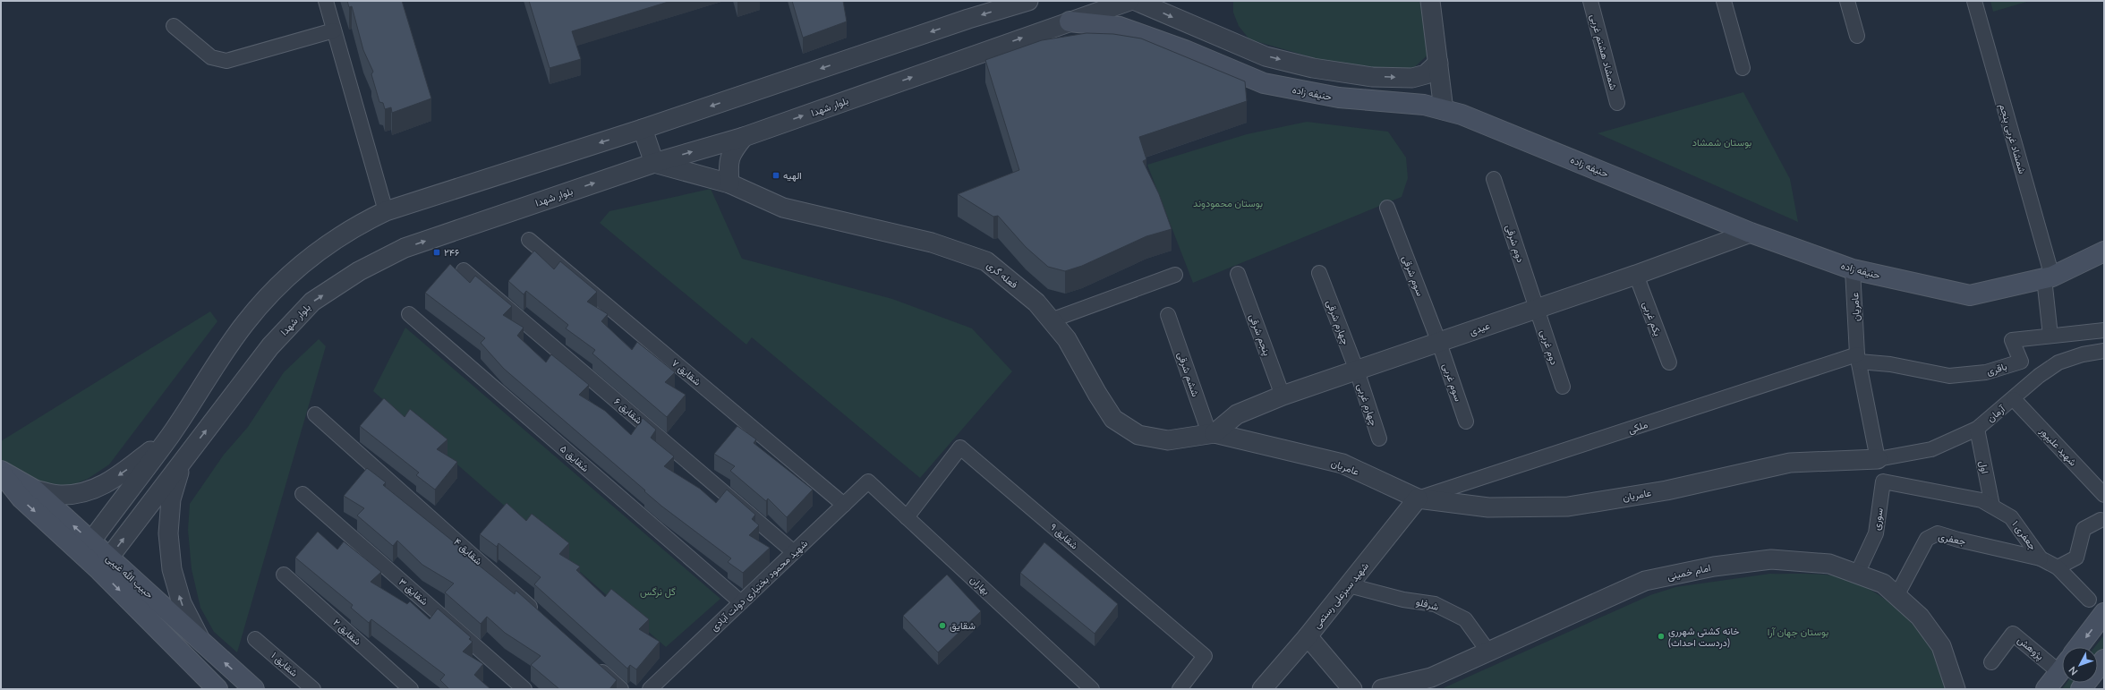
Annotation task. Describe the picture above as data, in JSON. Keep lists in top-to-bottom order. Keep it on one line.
{"streets":{"main road":["حنیفه زاده","حبیب الله غیبی"],"street":["شمشاد هشتم غربی","بلوار شهدا","شمشاد غربی پنجم","دوم شرقی","فعله گری","سوم شرقی","عامریان","یکم غربی","چهارم شرقی","عیدی","پنجم شرقی","دوم غربی","باقری","شقایق ۷","ششم شرقی","سوم غربی","چهارم غربی","شقایق ۶","آرمان","ملکی","شهید علیپور","شقایق ۵","اول","سوری","جعفری ۱","شقایق ۹","جعفری","شقایق ۴","امام خمینی","شهید محمود بختیاری دولت آبادی","بهاران","شقایق ۳","شهید سبزعلی رستمی","شرفلو","شقایق ۲","پژوهش","شقایق ۱"]},"crossings":[["حنیفه زاده","بلوار شهدا"],["حنیفه زاده","شمشاد غربی پنجم"],["حنیفه زاده","عامریان"],["حنیفه زاده","عیدی"],["بلوار شهدا","فعله گری"],["بلوار شهدا","حبیب الله غیبی"],["دوم شرقی","عیدی"],["دوم شرقی","دوم غربی"],["فعله گری","عامریان"],["فعله گری","عیدی"],["فعله گری","ششم شرقی"],["سوم شرقی","عیدی"],["سوم شرقی","سوم غربی"],["عامریان","عیدی"],["عامریان","باقری"],["عامریان","ششم شرقی"],["عامریان","آرمان"],["عامریان","ملکی"],["عامریان","شهید سبزعلی رستمی"],["یکم غربی","عیدی"],["چهارم شرقی","عیدی"],["چهارم شرقی","چهارم غربی"],["عیدی","پنجم شرقی"],["عیدی","دوم غربی"],["عیدی","ششم شرقی"],["عیدی","سوم غربی"],["عیدی","چهارم غربی"],["باقری","ملکی"],["شقایق ۷","شهید محمود بختیاری دولت آبادی"],["شقایق ۶","شهید محمود بختیاری دولت آبادی"],["آرمان","شهید علیپور"],["آرمان","اول"],["ملکی","شهید سبزعلی رستمی"],["شقایق ۵","شهید محمود بختیاری دولت آبادی"],["اول","جعفری ۱"],["سوری","جعفری ۱"],["سوری","امام خمینی"],["جعفری ۱","جعفری"],["شقایق ۹","بهاران"],["جعفری","امام خمینی"],["امام خمینی","شرفلو"],["شهید محمود بختیاری دولت آبادی","بهاران"],["شهید سبزعلی رستمی","شرفلو"]],"parks":["بوستان شمشاد","بوستان محمودوند","گل نرگس","بوستان جهان آرا"],"places":{"transit":["الهیه","۲۴۶"],"other":["شقایق","خانه کشتی شهرری (دردست احداث)"]},"north":"bottom left"}
